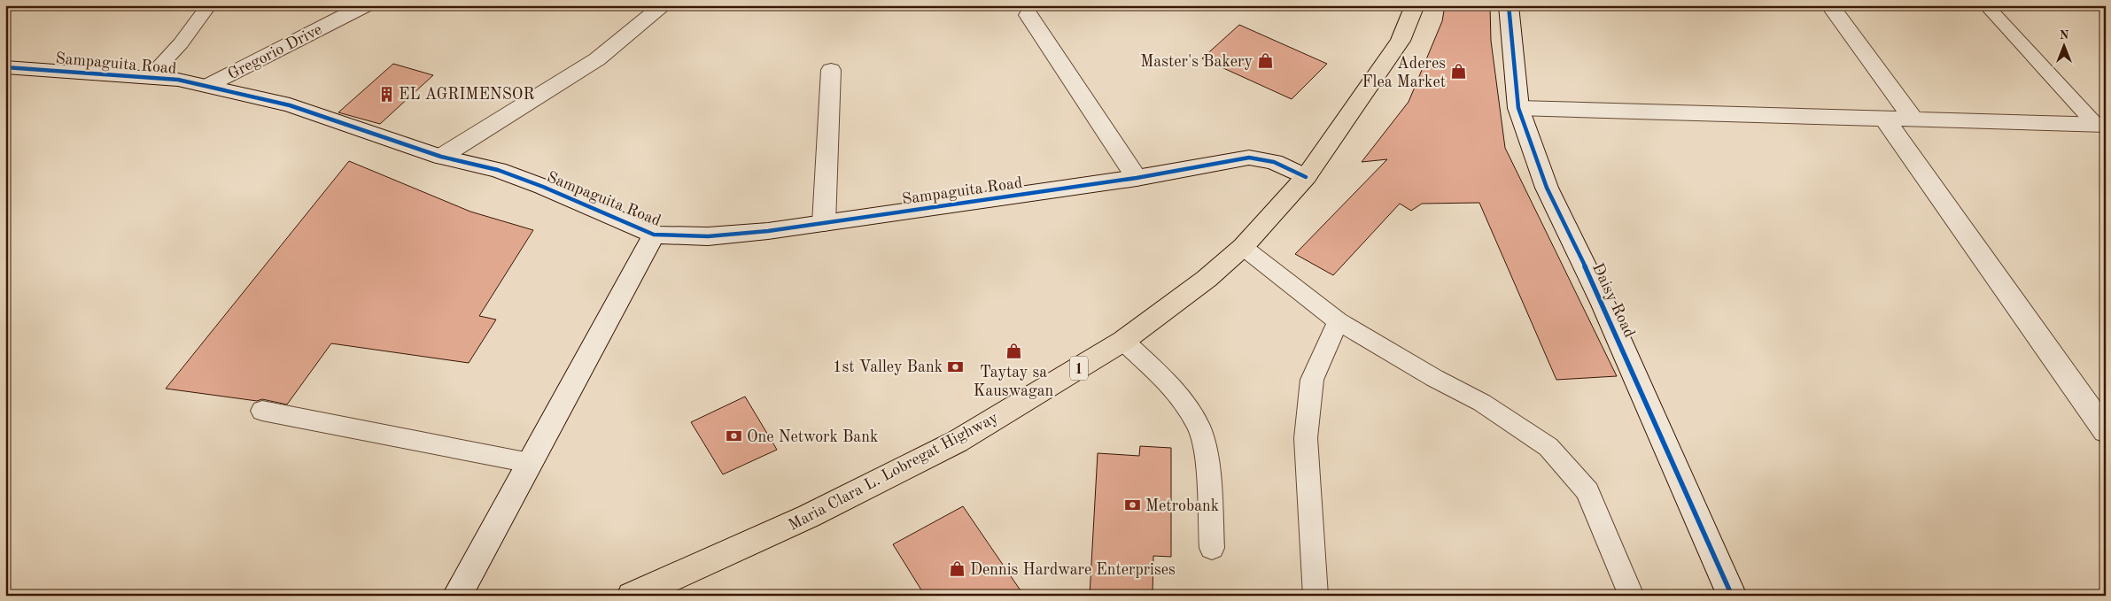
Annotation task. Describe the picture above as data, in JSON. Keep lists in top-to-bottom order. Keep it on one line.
{"streets":{"highway":["1","Maria Clara L. Lobregat Highway"],"street":["Gregorio Drive","Sampaguita Road","Daisy Road"]},"crossings":[["Gregorio Drive","Sampaguita Road"],["Sampaguita Road","Maria Clara L. Lobregat Highway"]],"places":{"shop":["Master's Bakery","Aderes Flea Market","Taytay sa Kauswagan","Dennis Hardware Enterprises"],"building":["EL AGRIMENSOR"],"bank":["1st Valley Bank","One Network Bank","Metrobank"]},"north":"top"}
